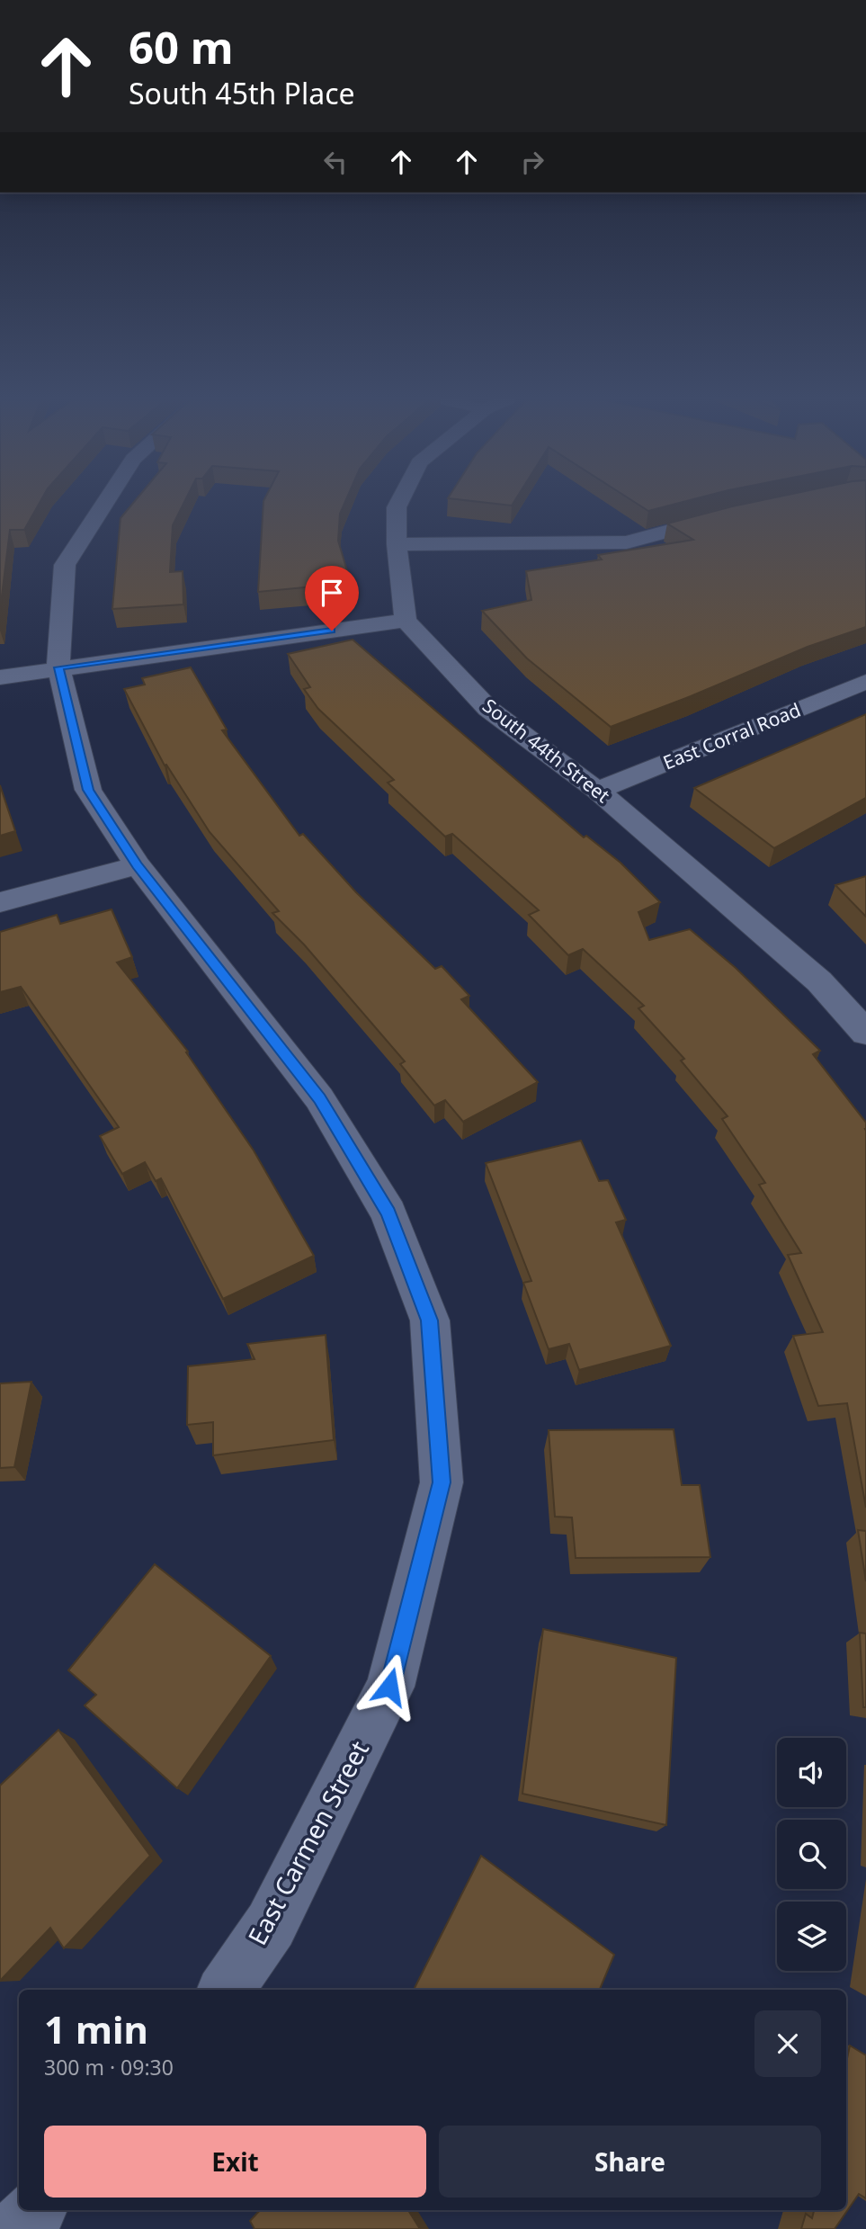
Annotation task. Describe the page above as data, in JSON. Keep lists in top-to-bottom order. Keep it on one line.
{"streets":{"street":["East Corral Road","South 44th Street","East Carmen Street"]},"crossings":[["East Corral Road","South 44th Street"]],"page":{"turn":["60 m","South 45th Place"],"heading":["1 min","300 m · 09:30"],"buttons":["Exit","Share"]}}
